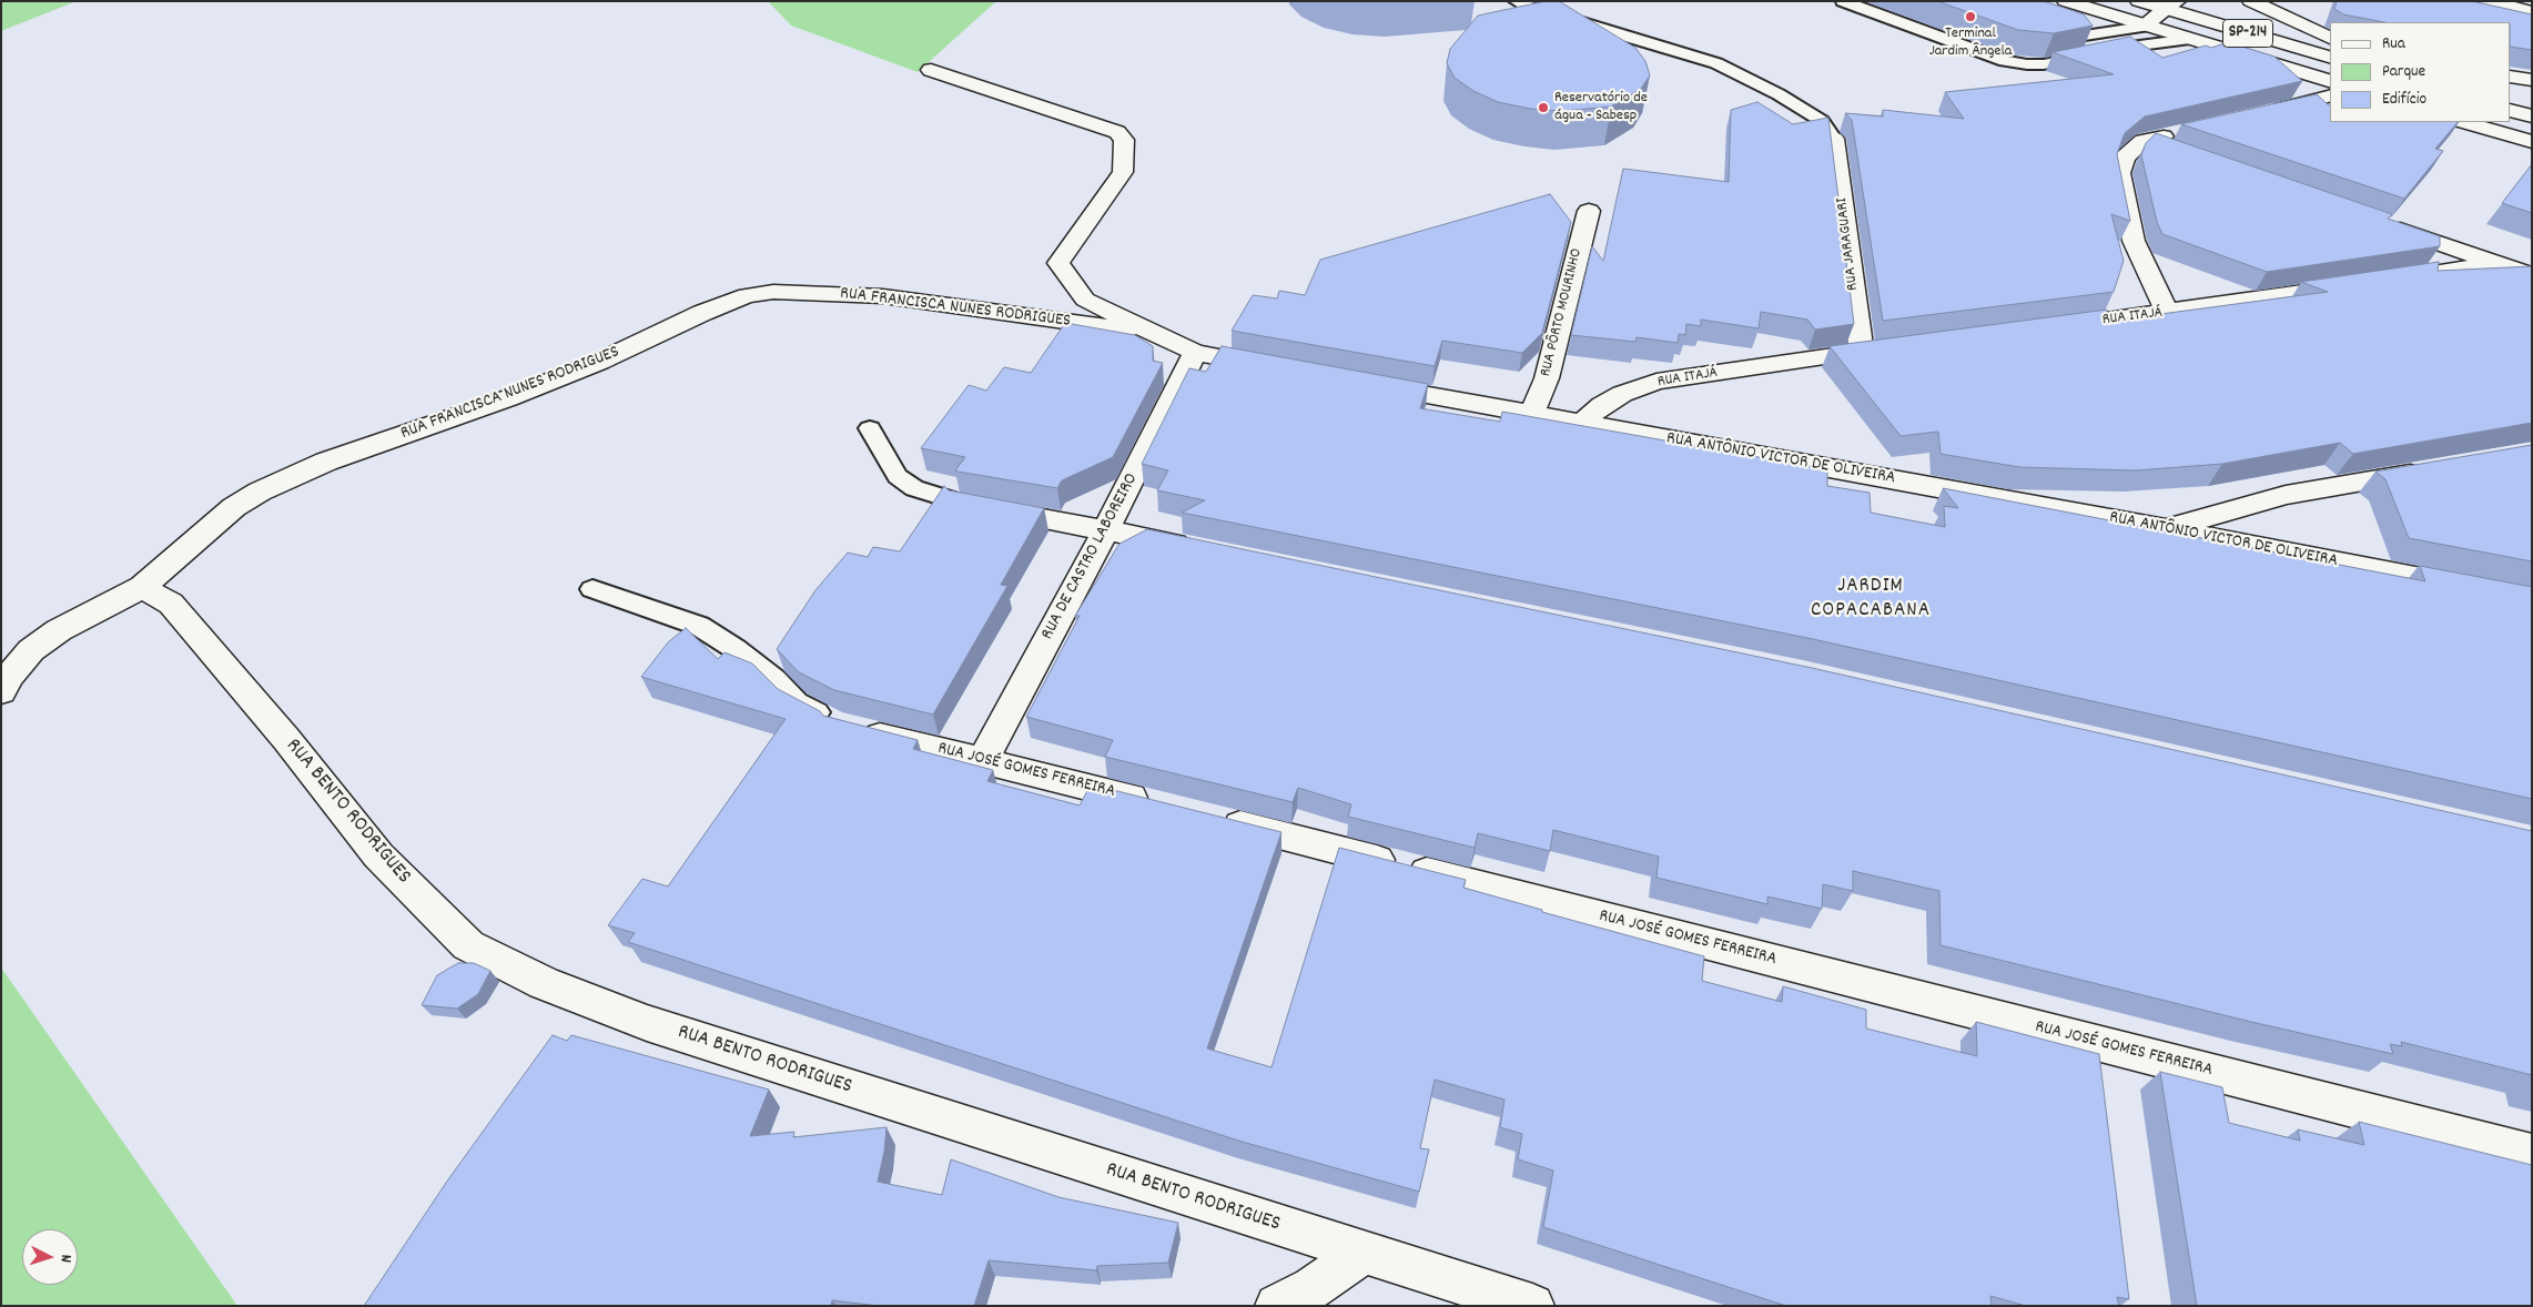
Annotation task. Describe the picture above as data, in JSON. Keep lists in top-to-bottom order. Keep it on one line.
{"streets":{"street":["SP-214","RUA JARAGUARI","RUA FRANCISCA NUNES RODRIGUES","RUA PÔRTO MOURINHO","RUA ITAJÁ","RUA ANTÔNIO VICTOR DE OLIVEIRA","RUA DE CASTRO LABOREIRO","RUA JOSÉ GOMES FERREIRA","RUA BENTO RODRIGUES"]},"crossings":[["RUA JARAGUARI","RUA ITAJÁ"],["RUA FRANCISCA NUNES RODRIGUES","RUA BENTO RODRIGUES"],["RUA PÔRTO MOURINHO","RUA ANTÔNIO VICTOR DE OLIVEIRA"],["RUA ITAJÁ","RUA ANTÔNIO VICTOR DE OLIVEIRA"],["RUA DE CASTRO LABOREIRO","RUA JOSÉ GOMES FERREIRA"]],"districts":["JARDIM COPACABANA"],"places":["Terminal Jardim Ângela","Reservatório de água - Sabesp"],"legend":["Rua","Parque","Edifício"],"north":"right"}
